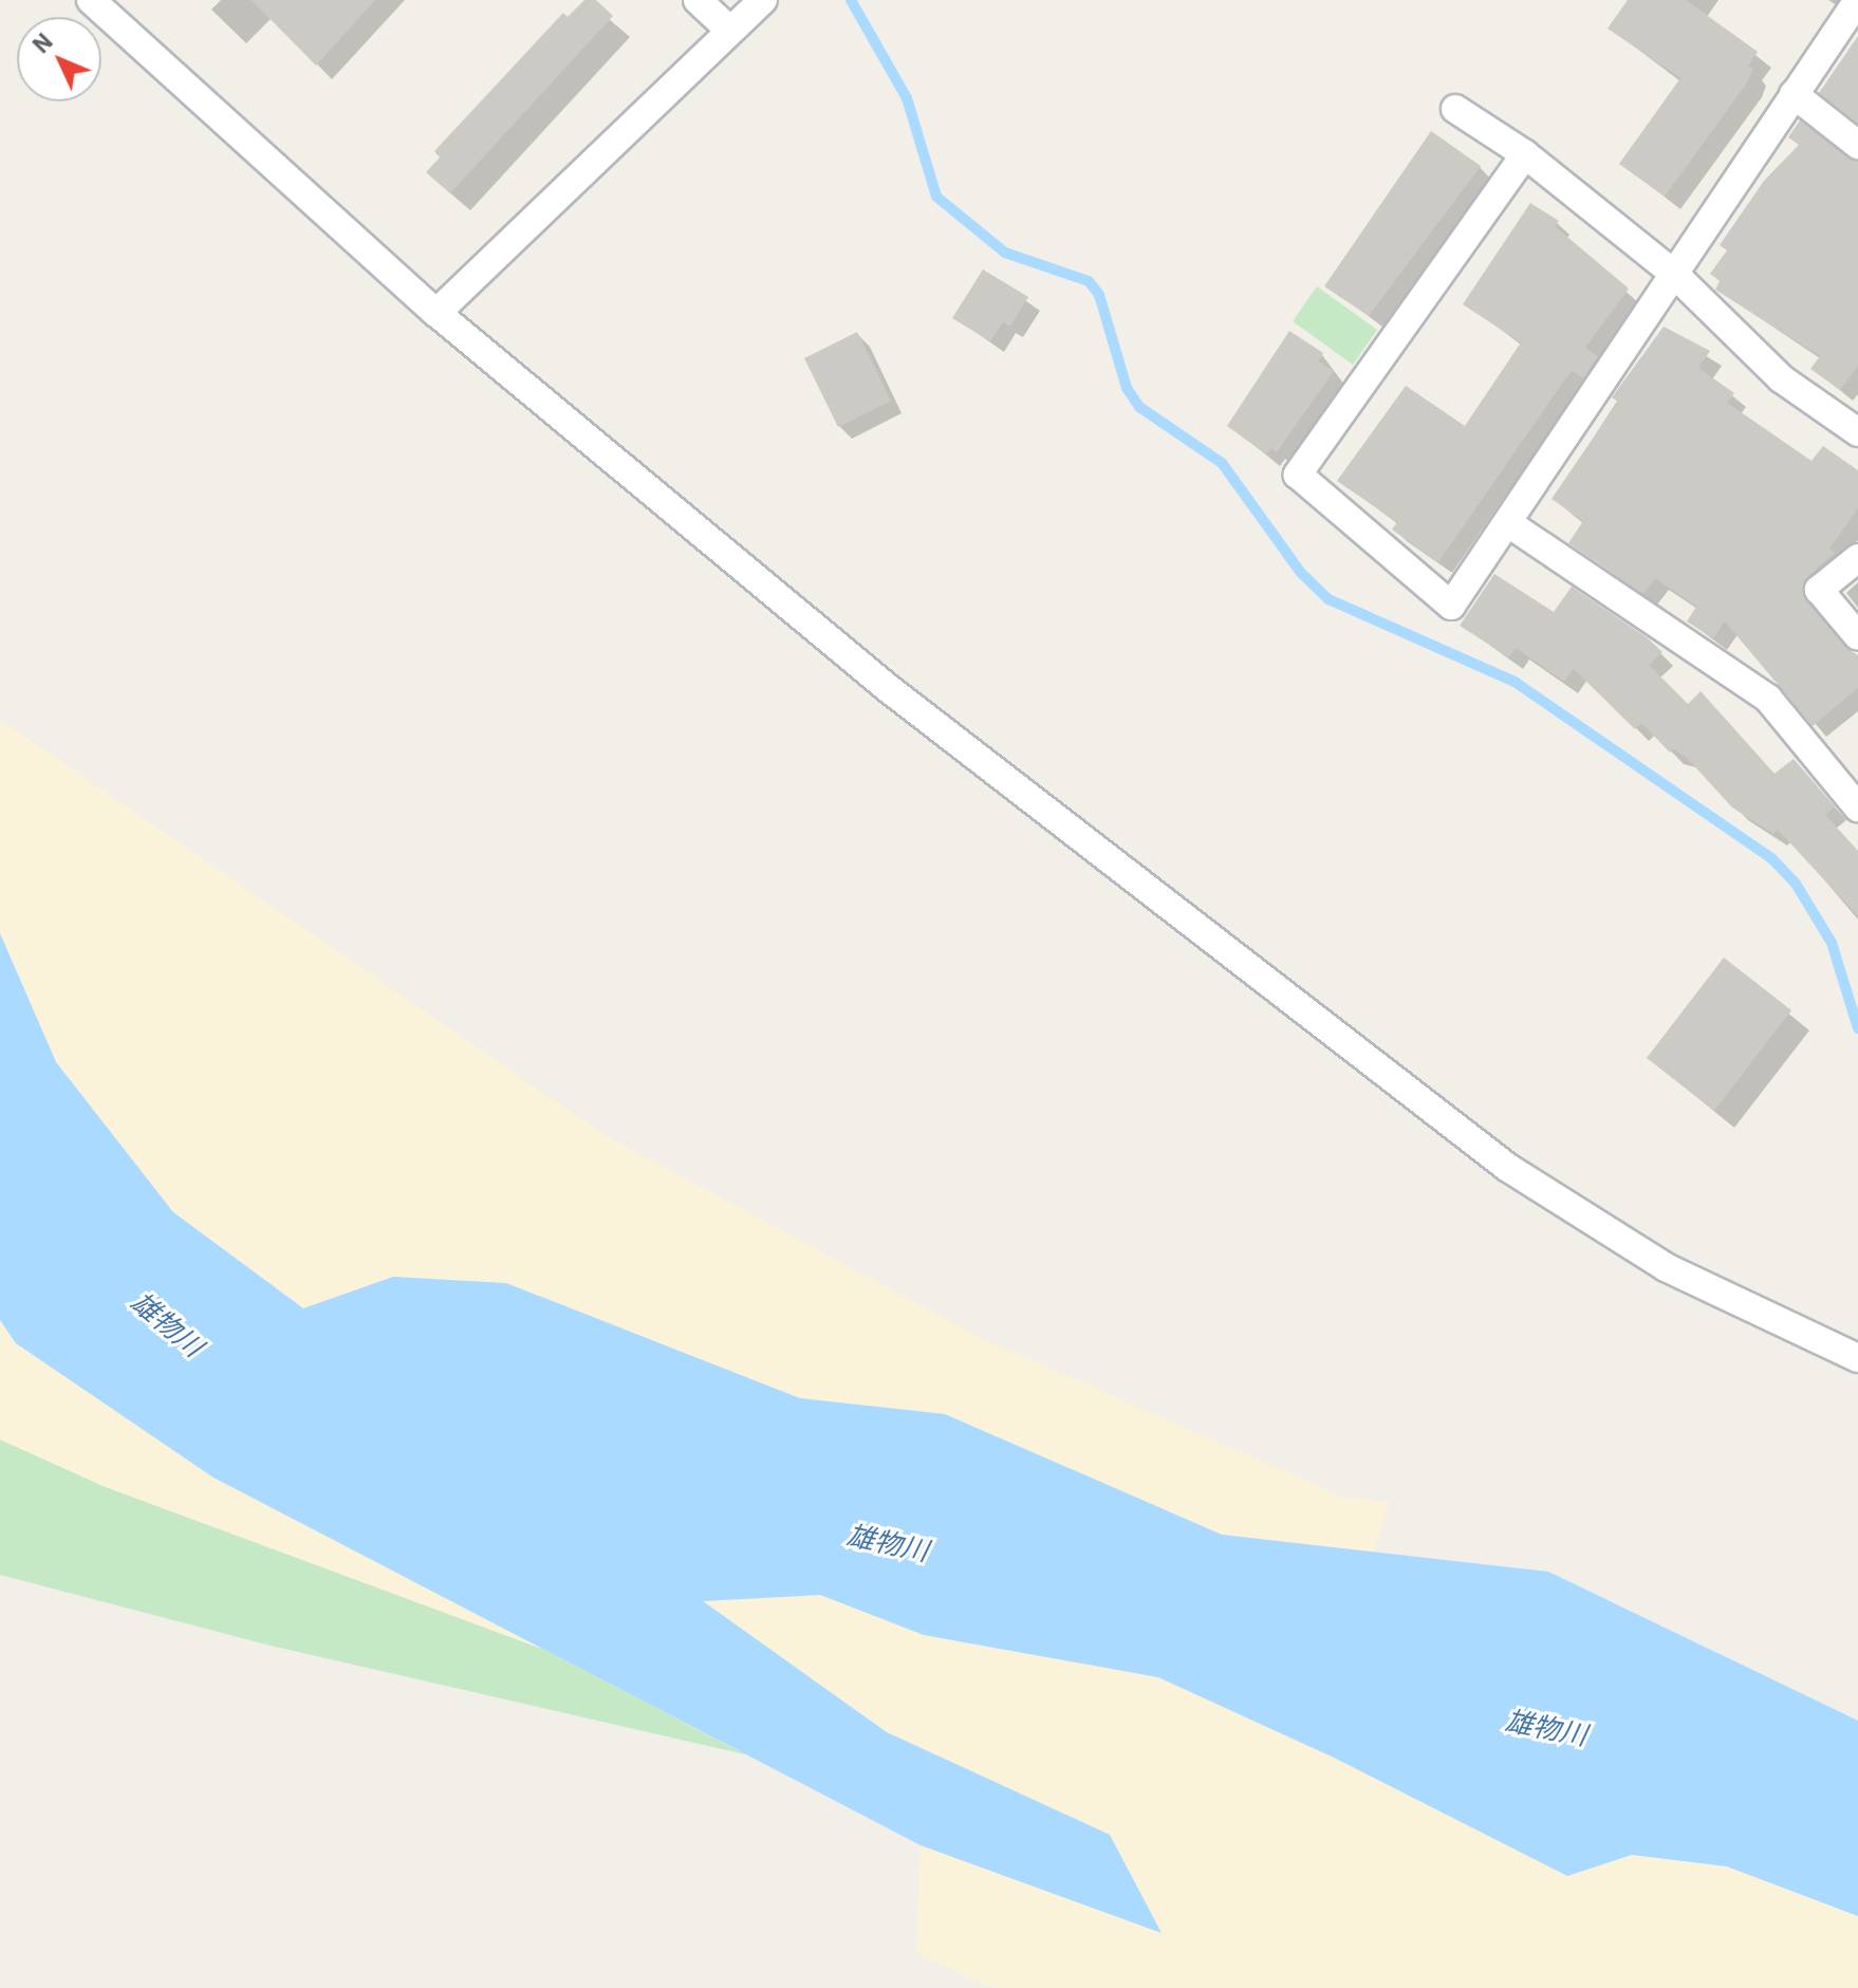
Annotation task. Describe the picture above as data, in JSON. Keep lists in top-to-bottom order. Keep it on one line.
{"water":["雄物川"],"north":"top left"}
